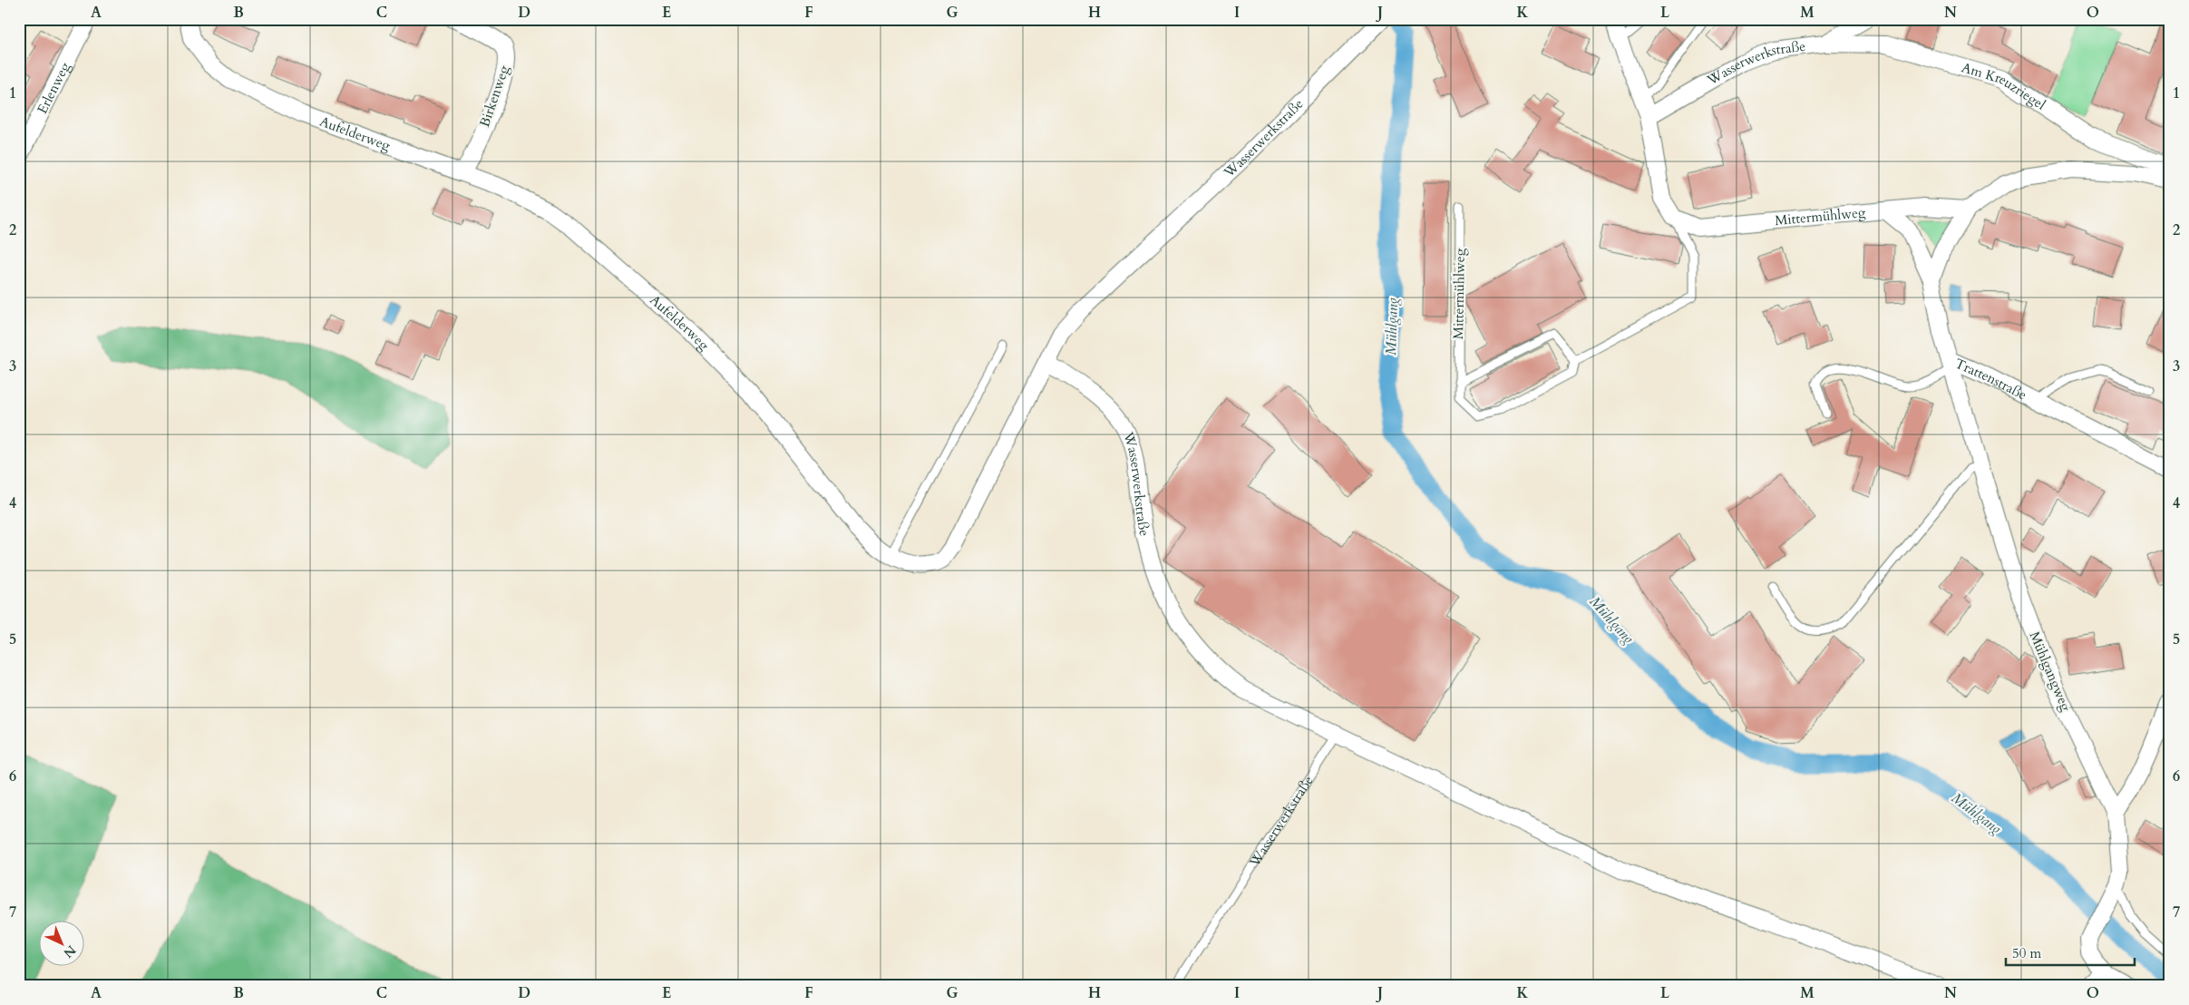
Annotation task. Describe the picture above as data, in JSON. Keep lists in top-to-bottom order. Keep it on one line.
{"streets":{"street":["Wasserwerkstraße","Erlenweg","Am Kreuzriegel","Birkenweg","Aufelderweg","Mittermühlweg","Trattenstraße","Mühlgangweg"]},"crossings":[["Wasserwerkstraße","Am Kreuzriegel"],["Wasserwerkstraße","Aufelderweg"],["Wasserwerkstraße","Mittermühlweg"],["Birkenweg","Aufelderweg"],["Mittermühlweg","Trattenstraße"],["Trattenstraße","Mühlgangweg"]],"water":["Mühlgang"],"scale_bar":"50 m","north":"bottom right","grid":{"columns":["A","B","C","D","E","F","G","H","I","J","K","L","M","N","O"],"rows":["1","2","3","4","5","6","7"]}}
